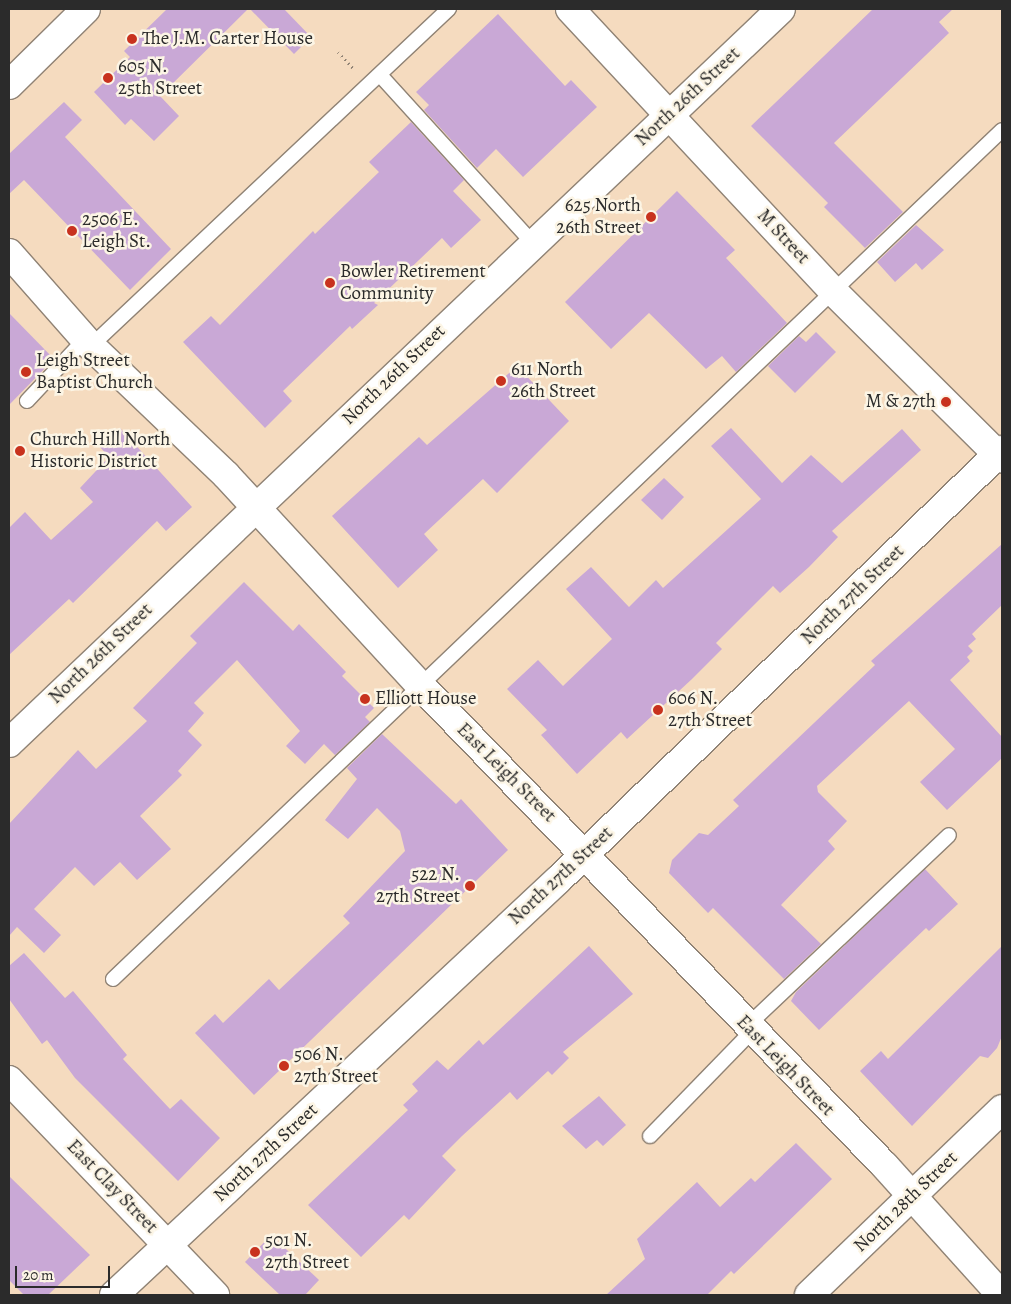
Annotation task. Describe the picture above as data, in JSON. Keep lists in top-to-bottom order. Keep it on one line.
{"streets":{"street":["North 26th Street","M Street","North 27th Street","East Leigh Street","East Clay Street","North 28th Street"]},"crossings":[["North 26th Street","M Street"],["North 26th Street","East Leigh Street"],["M Street","North 27th Street"],["North 27th Street","East Leigh Street"],["North 27th Street","East Clay Street"],["East Leigh Street","North 28th Street"]],"places":["The J.M. Carter House","605 N. 25th Street","625 North 26th Street","2506 E. Leigh St.","Bowler Retirement Community","Leigh Street Baptist Church","611 North 26th Street","M & 27th","Church Hill North Historic District","Elliott House","606 N. 27th Street","522 N. 27th Street","506 N. 27th Street","501 N. 27th Street"],"scale_bar":"20 m"}
